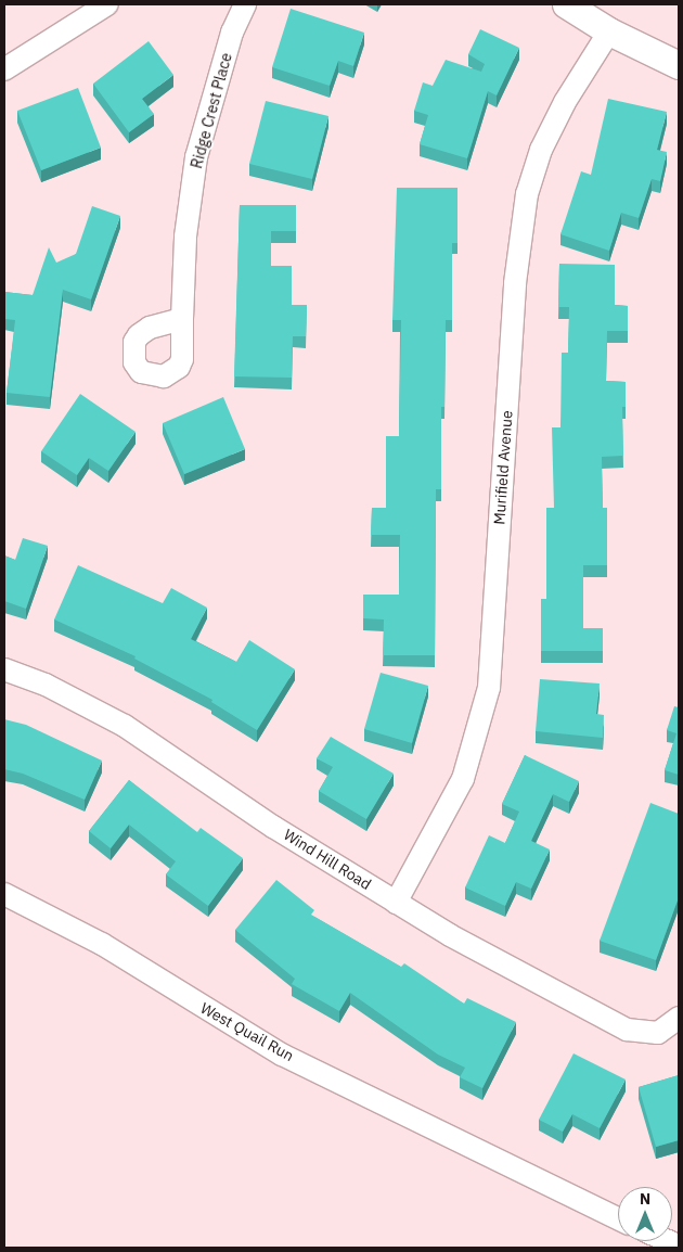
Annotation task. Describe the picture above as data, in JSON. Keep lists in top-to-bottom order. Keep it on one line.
{"streets":{"street":["Ridge Crest Place","Murifield Avenue","Wind Hill Road","West Quail Run"]},"crossings":[["Murifield Avenue","Wind Hill Road"]],"north":"top"}
